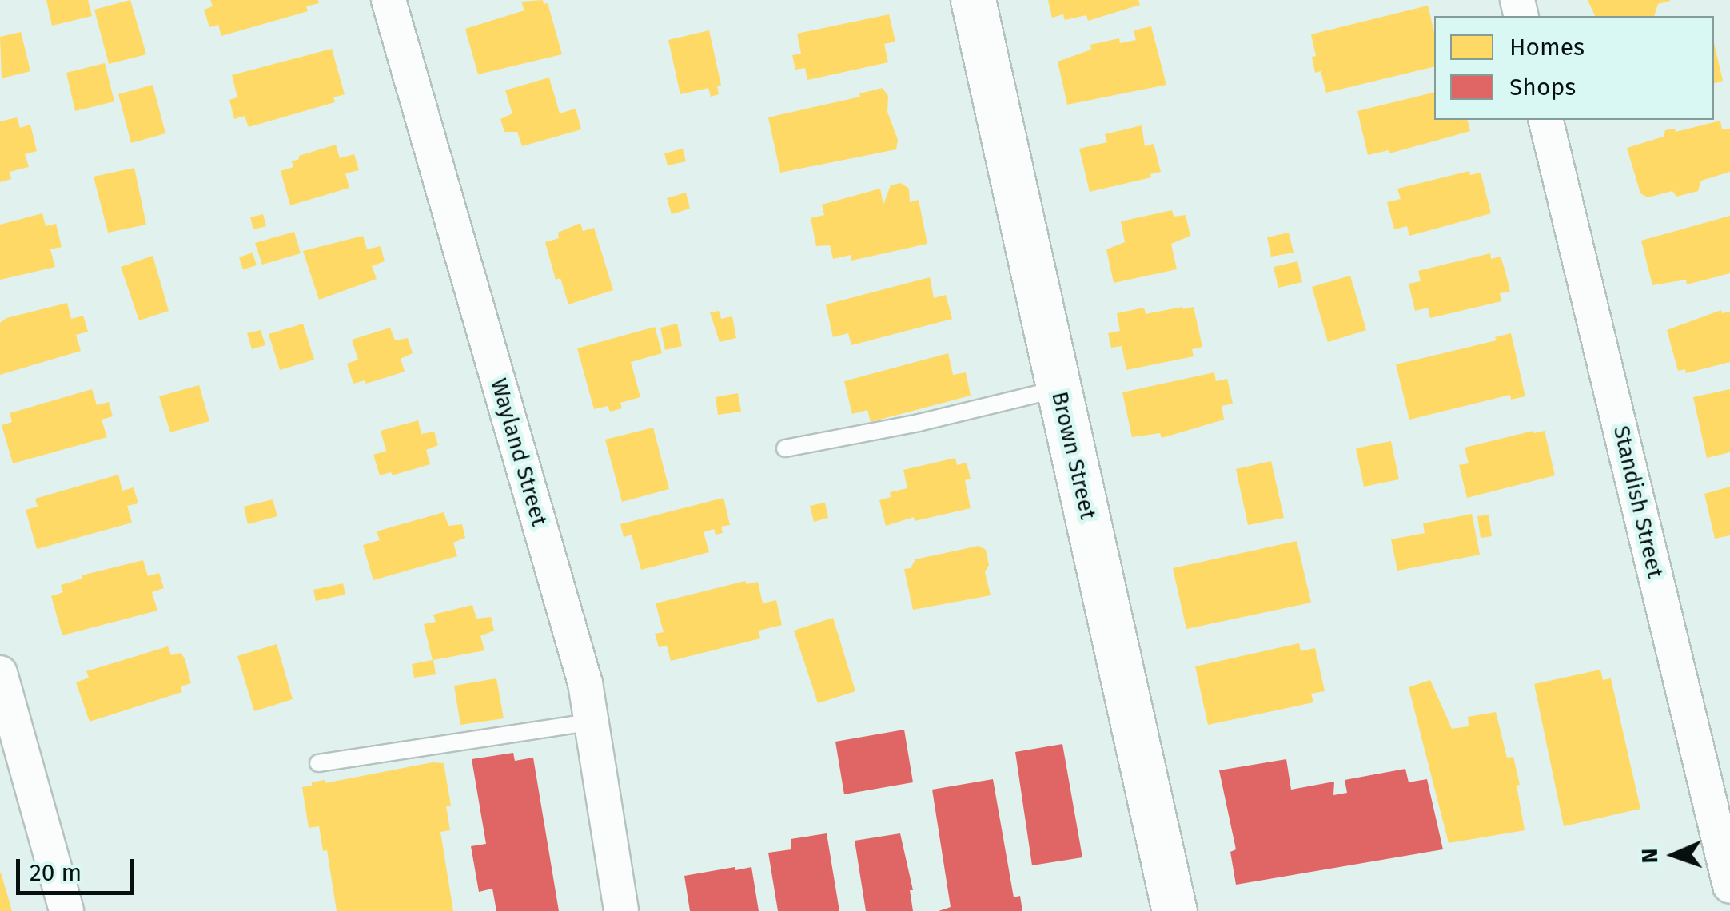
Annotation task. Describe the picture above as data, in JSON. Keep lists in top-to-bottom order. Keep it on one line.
{"streets":{"main road":["Brown Street"],"street":["Wayland Street","Standish Street"]},"legend":["Homes","Shops"],"scale_bar":"20 m","north":"left"}
